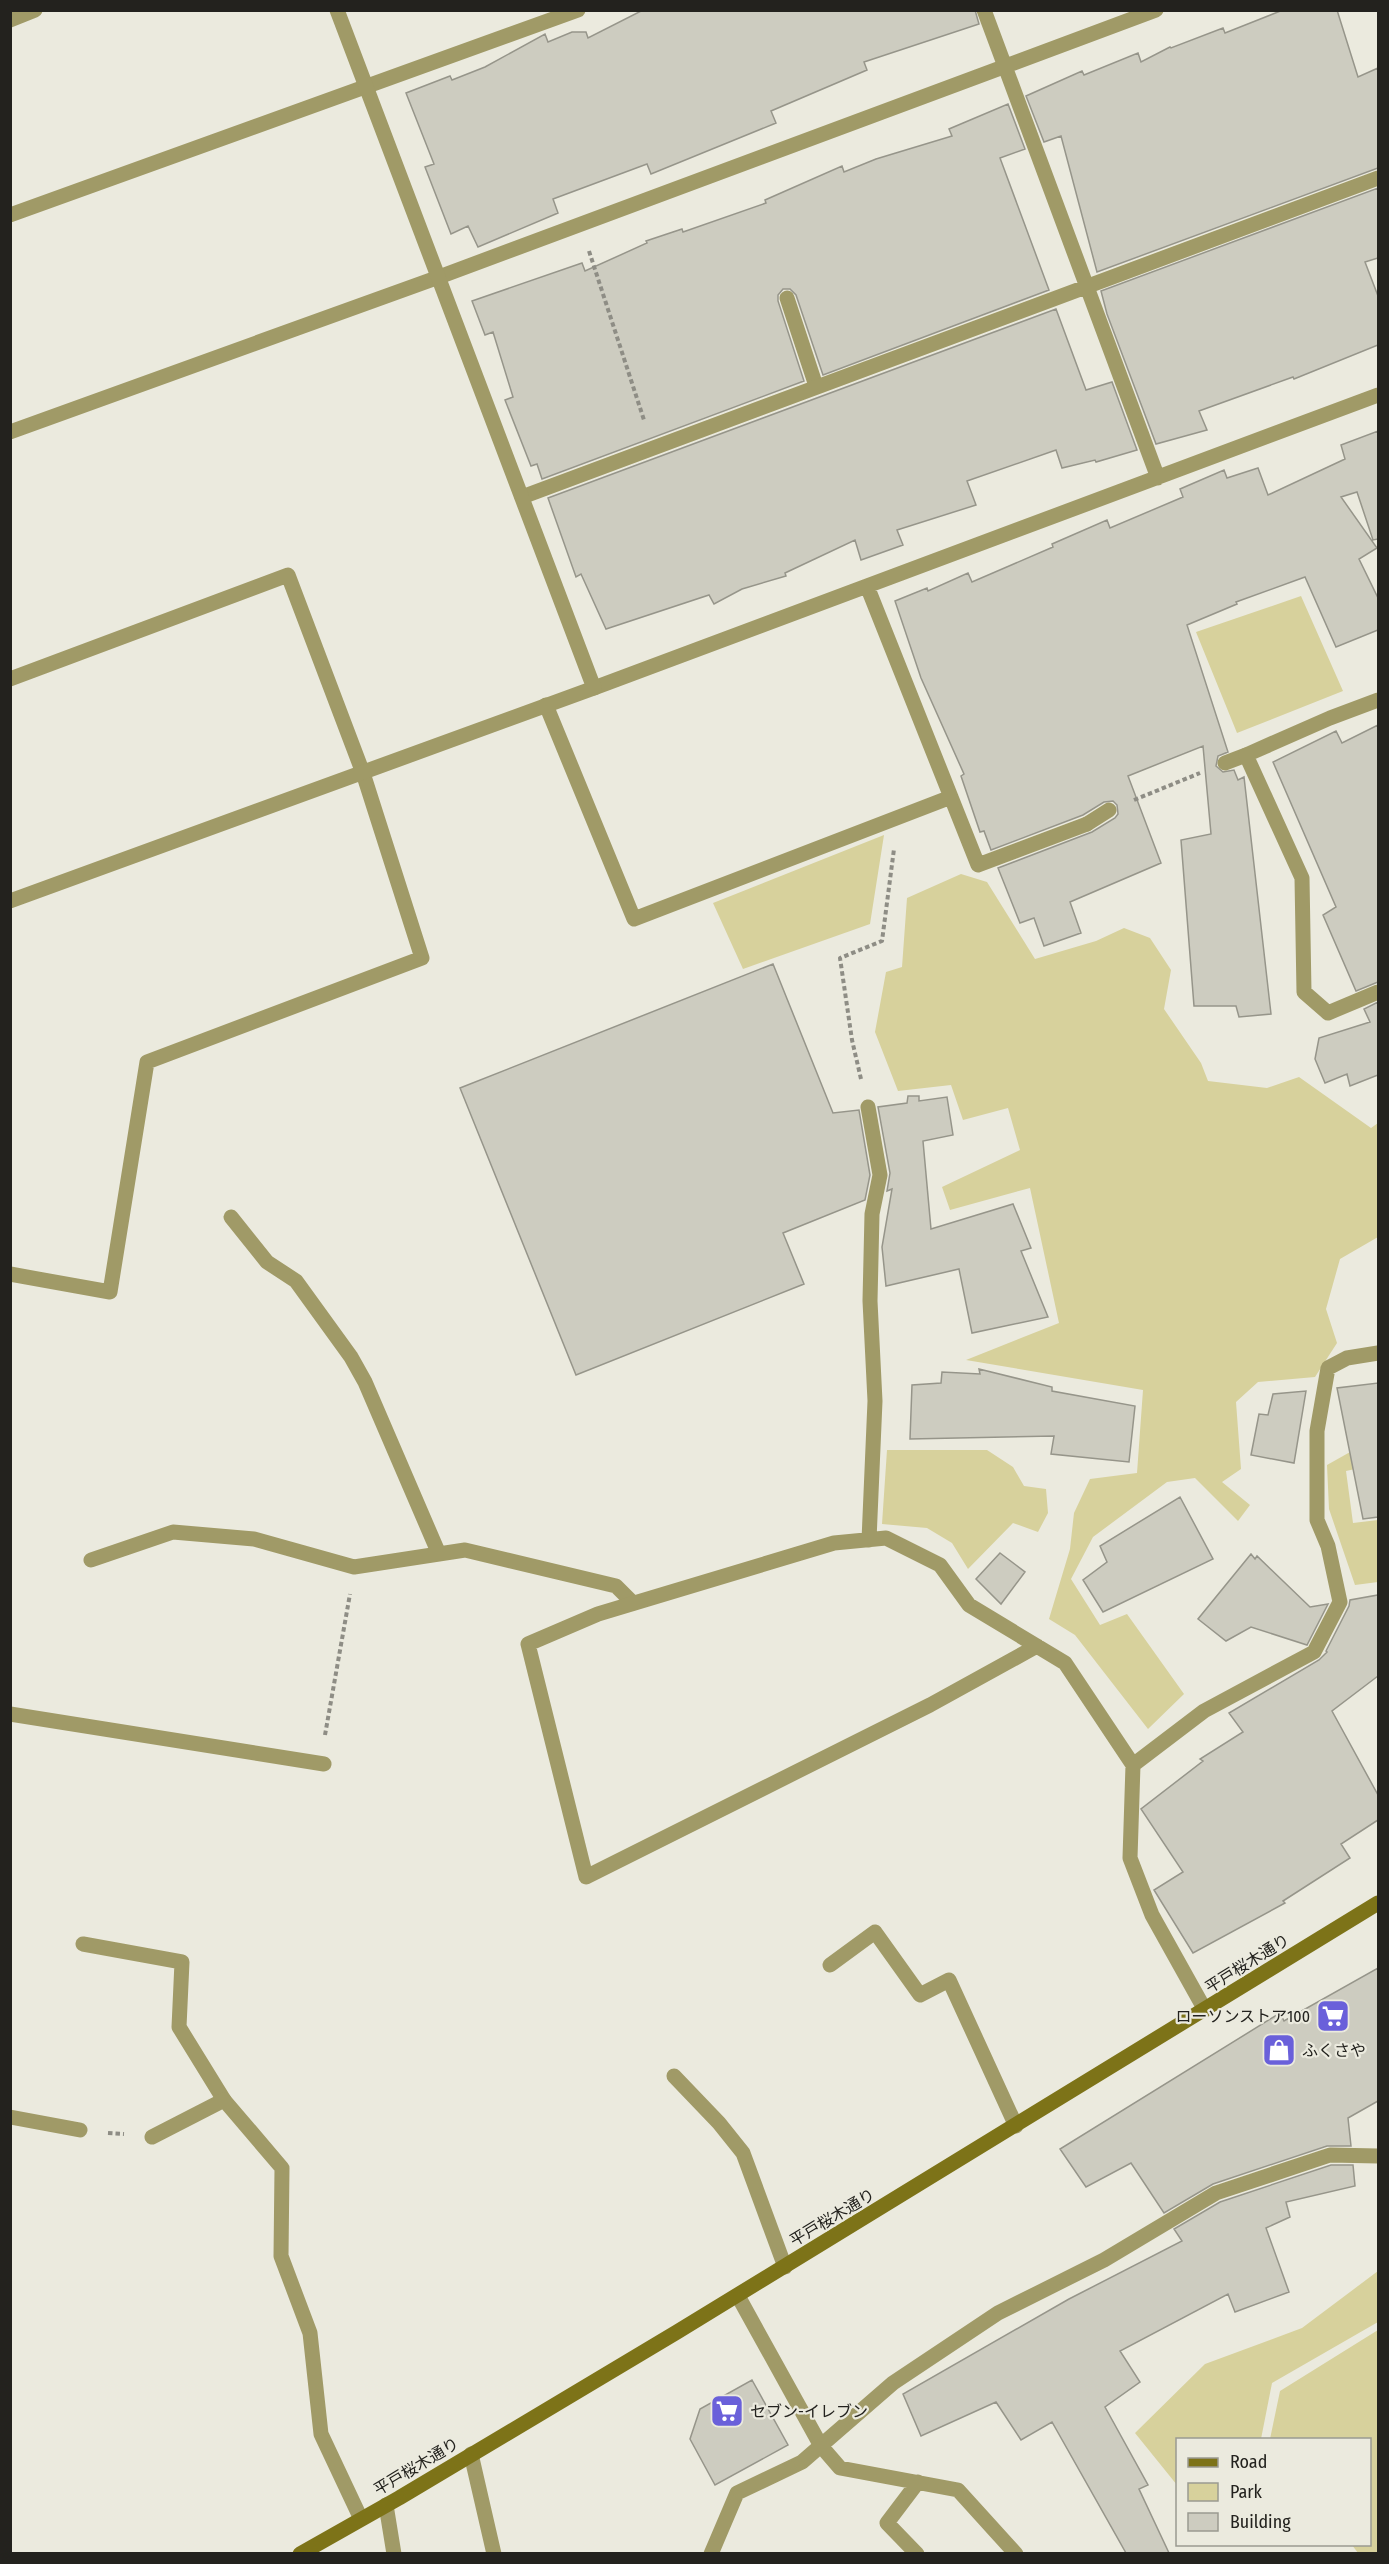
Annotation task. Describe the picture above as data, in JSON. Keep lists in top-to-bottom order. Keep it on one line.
{"streets":{"main road":["平戸桜木通り"]},"places":{"supermarket":["ローソンストア100","セブン-イレブン"],"shop":["ふくさや"]},"legend":["Road","Park","Building"]}
